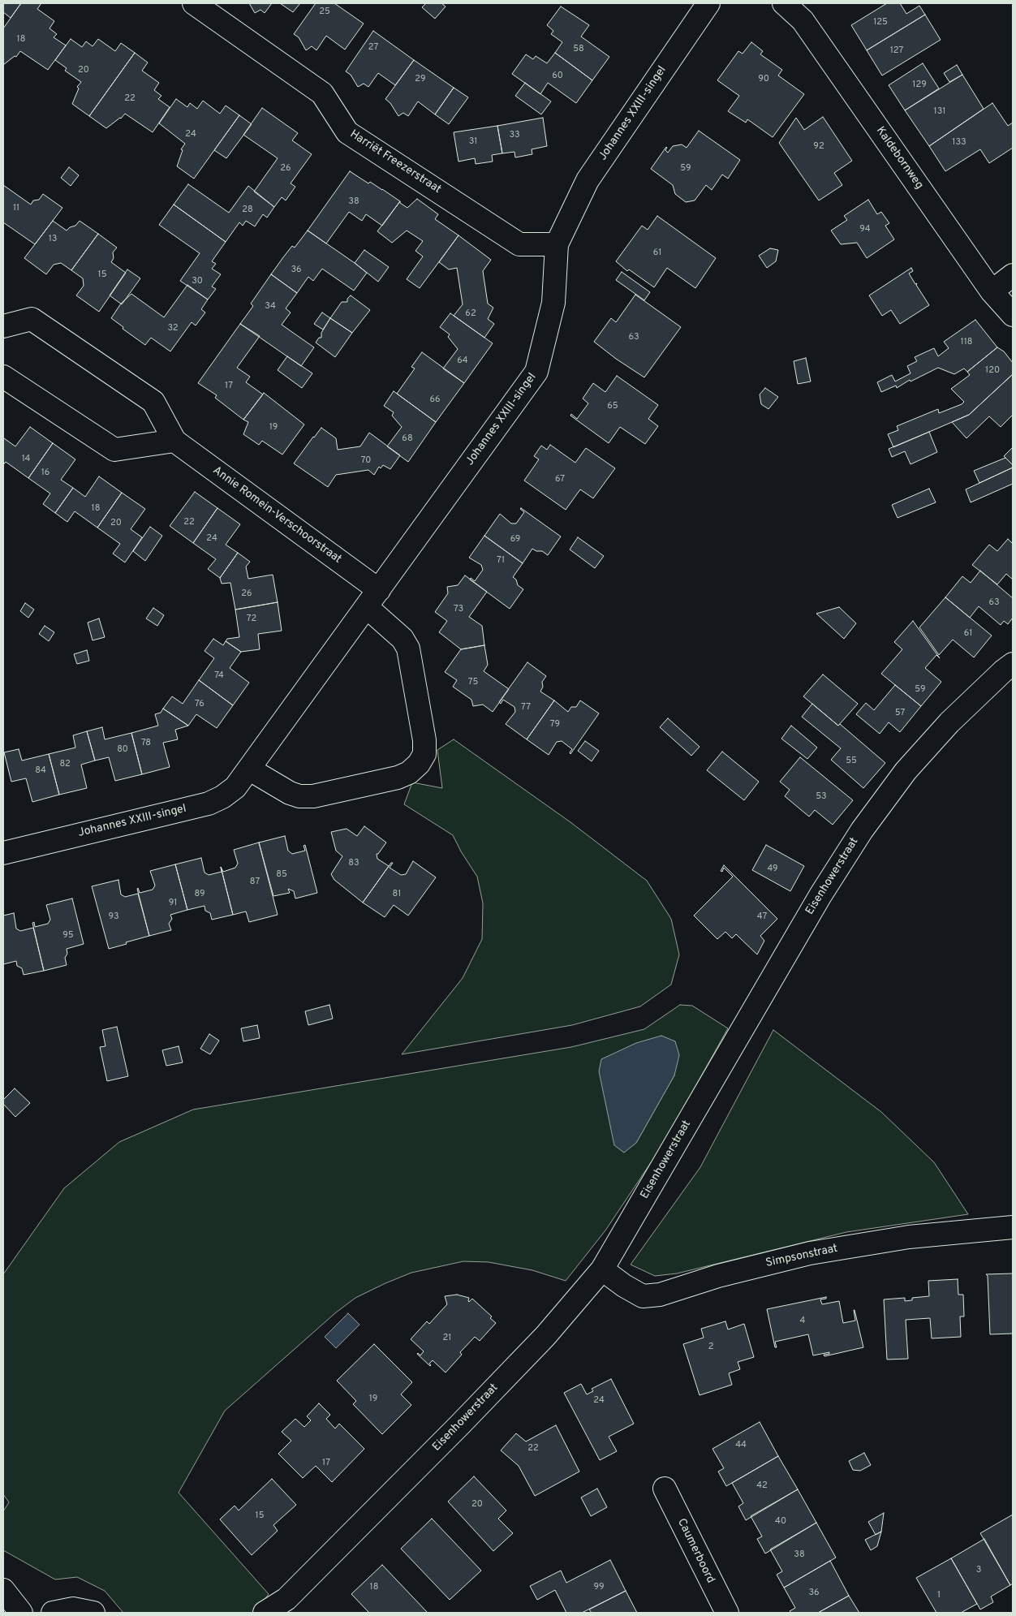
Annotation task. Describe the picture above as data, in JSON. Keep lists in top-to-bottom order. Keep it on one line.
{"streets":{"street":["Johannes XXIII-singel","Kaldebornweg","Harriët Freezerstraat","Annie Romein-Verschoorstraat","Eisenhowerstraat","Simpsonstraat","Caumerboord"]},"crossings":[["Johannes XXIII-singel","Harriët Freezerstraat"],["Johannes XXIII-singel","Annie Romein-Verschoorstraat"],["Eisenhowerstraat","Simpsonstraat"]],"house_numbers":["25","125","18","27","58","127","20","60","29","90","129","22","131","24","33","31","133","92","26","59","38","11","28","94","13","61","36","15","30","34","62","32","63","118","64","120","17","66","65","19","68","14","70","16","67","18","22","20","24","69","71","26","63","73","72","61","74","75","59","76","77","57","79","78","80","55","82","84","53","83","49","85","87","89","81","91","93","47","95","4","21","2","19","24","44","22","17","42","20","15","40","38","3","18","99","36","1"]}
